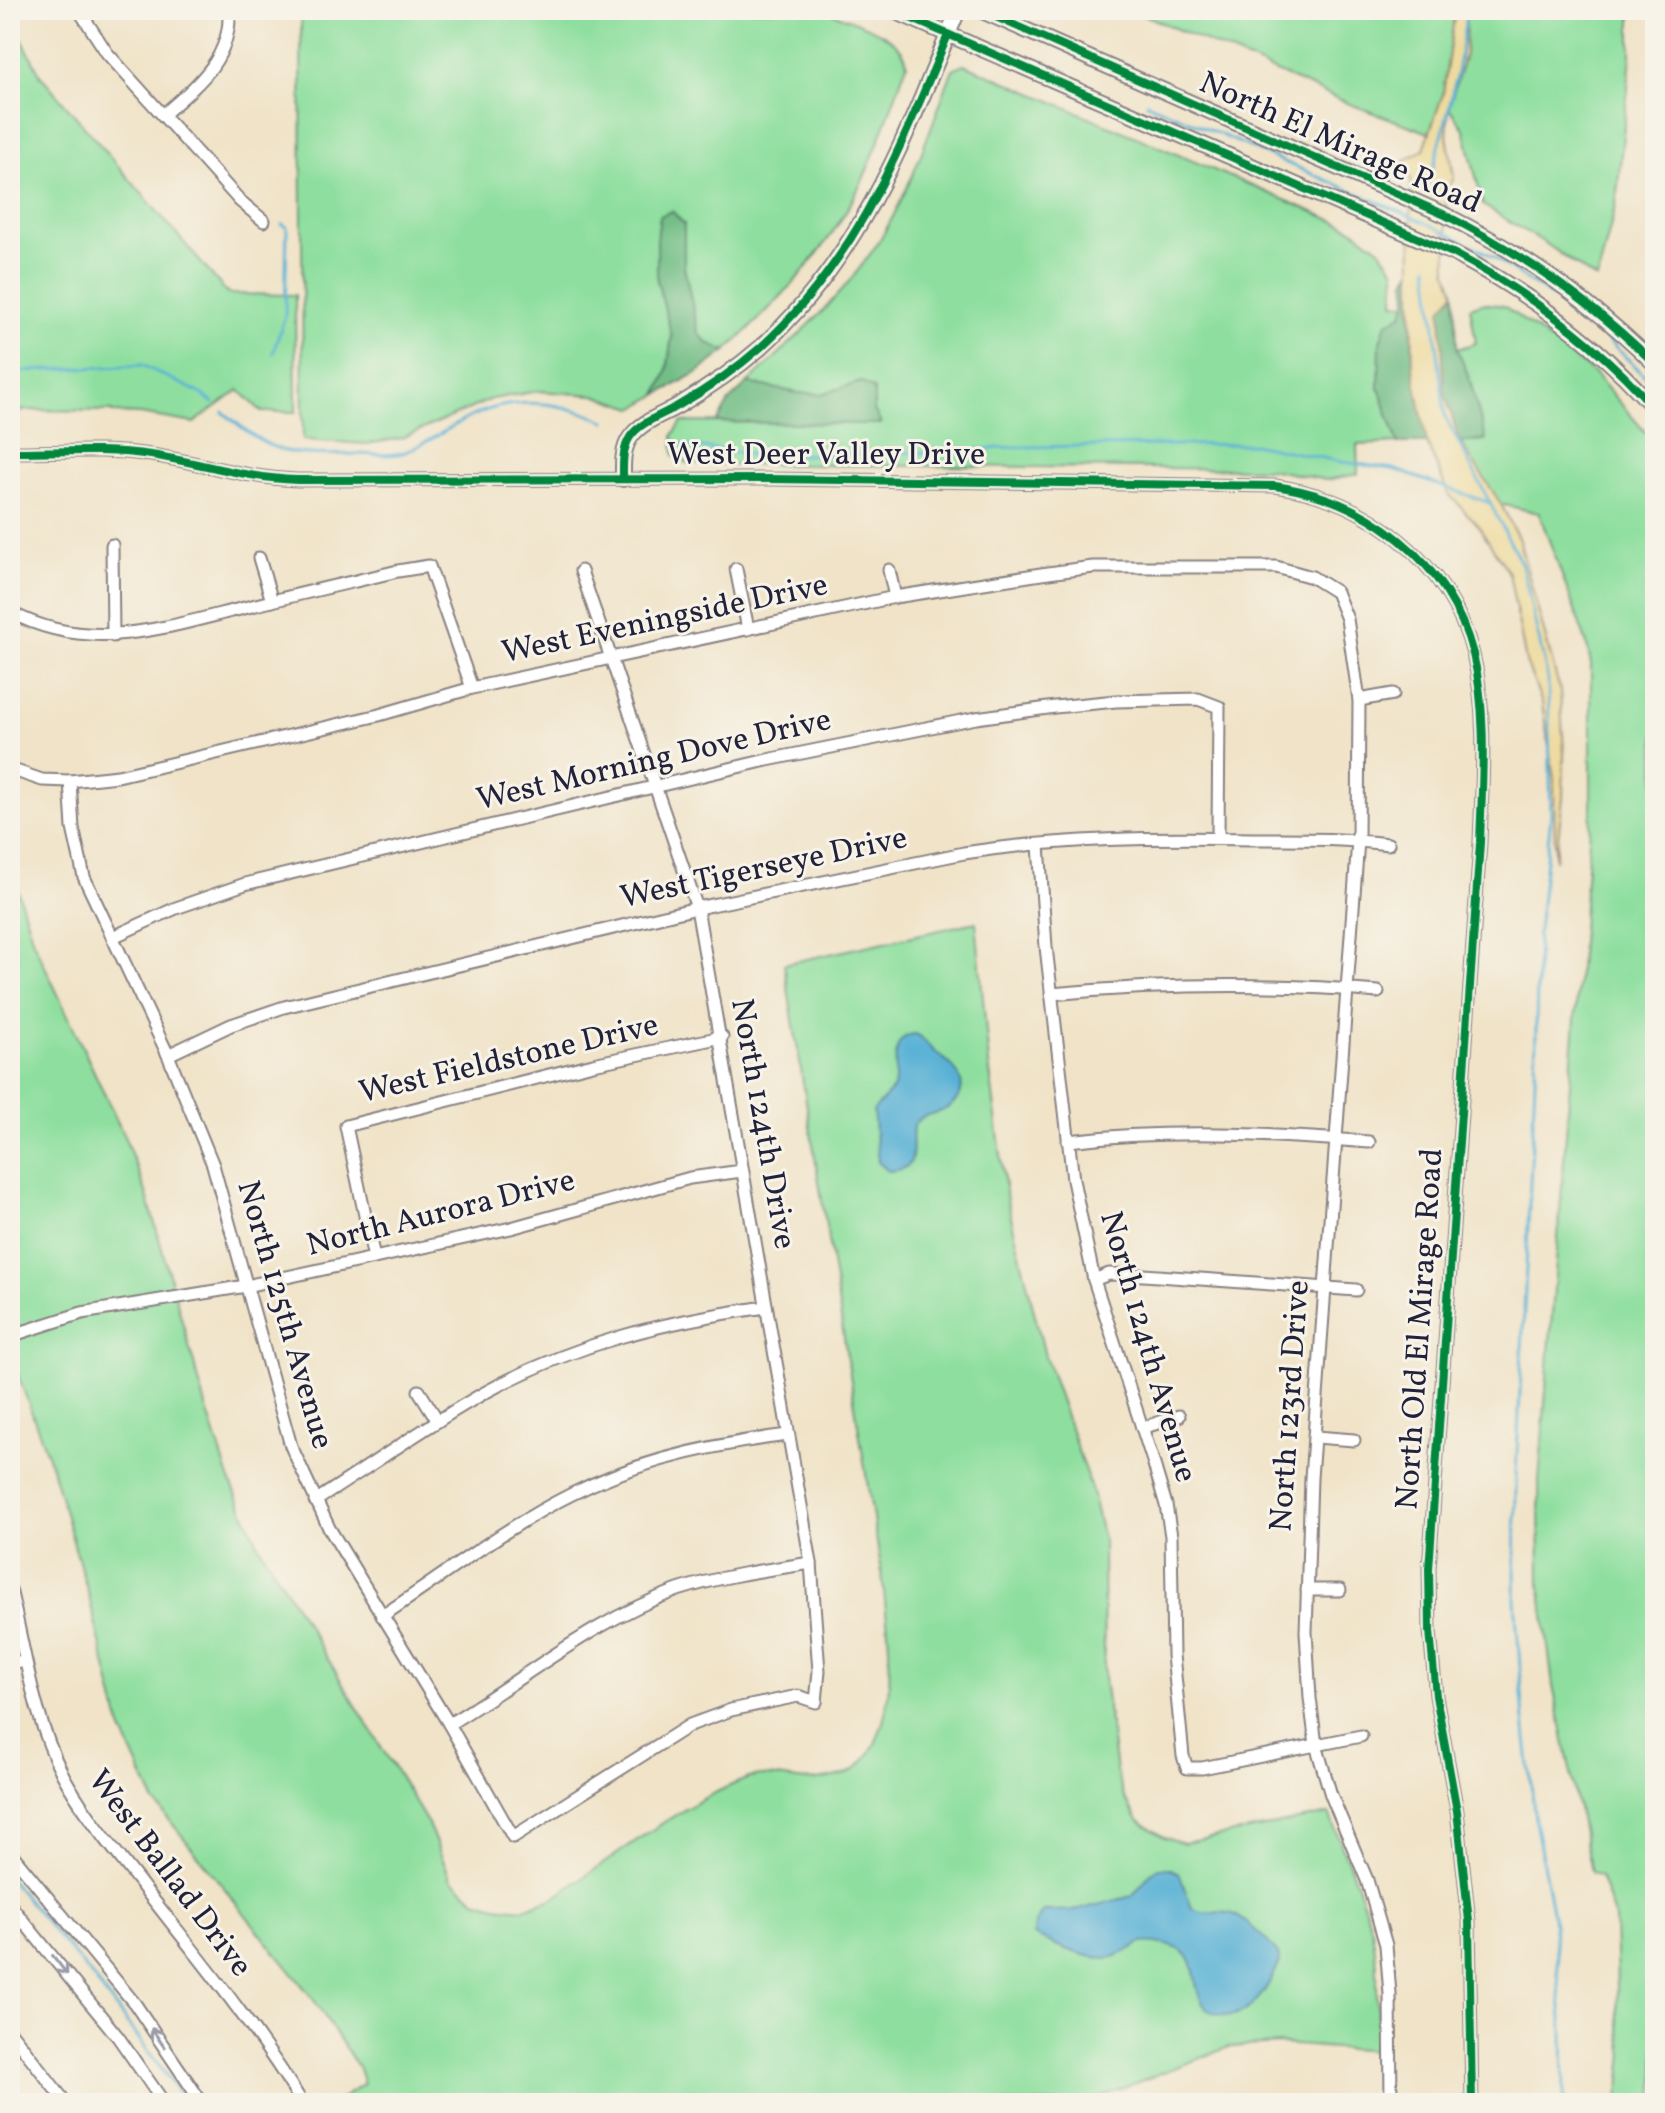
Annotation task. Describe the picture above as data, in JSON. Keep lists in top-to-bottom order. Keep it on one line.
{"streets":{"main road":["North El Mirage Road"],"street":["West Deer Valley Drive","West Eveningside Drive","West Morning Dove Drive","West Tigerseye Drive","West Fieldstone Drive","North 124th Drive","North Aurora Drive","North 125th Avenue","North Old El Mirage Road","North 124th Avenue","North 123rd Drive","West Ballad Drive"]},"crossings":[["West Deer Valley Drive","North Old El Mirage Road"],["West Eveningside Drive","North 124th Drive"],["West Eveningside Drive","North 125th Avenue"],["West Eveningside Drive","North 123rd Drive"],["West Morning Dove Drive","West Tigerseye Drive"],["West Morning Dove Drive","North 124th Drive"],["West Morning Dove Drive","North 125th Avenue"],["West Tigerseye Drive","North 124th Drive"],["West Tigerseye Drive","North 125th Avenue"],["West Tigerseye Drive","North 124th Avenue"],["West Tigerseye Drive","North 123rd Drive"],["West Fieldstone Drive","North 124th Drive"],["West Fieldstone Drive","North Aurora Drive"],["North 124th Drive","North Aurora Drive"],["North 124th Drive","North 125th Avenue"],["North Aurora Drive","North 125th Avenue"],["North 124th Avenue","North 123rd Drive"]]}
